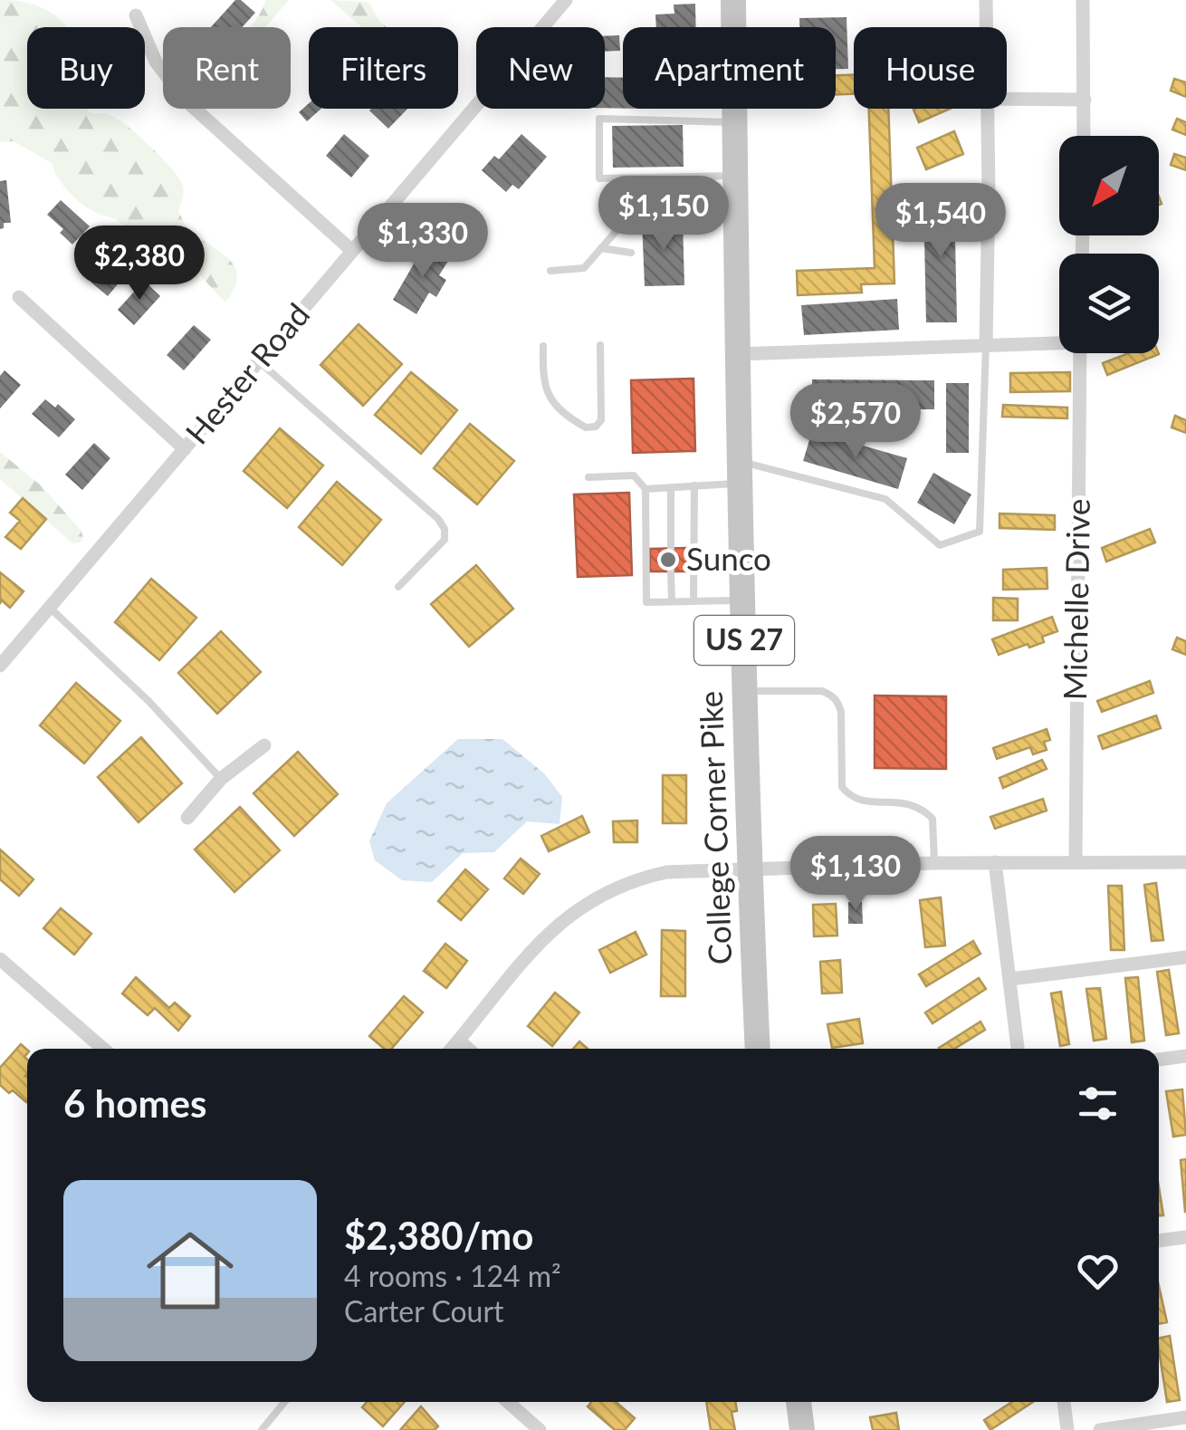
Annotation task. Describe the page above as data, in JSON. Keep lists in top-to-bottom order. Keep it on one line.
{"streets":{"highway":["US 27","College Corner Pike"],"street":["Hester Road","Michelle Drive"]},"places":["Sunco"],"north":"bottom left","page":{"chip":["Buy","Rent","Filters","New","Apartment","House"],"price":["$1,150","$1,540","$1,330","$2,380","$2,570","$1,130"],"heading":"6 homes","list":[{"name":"$2,380/mo","note":"4 rooms · 124 m² · Carter Court"}]}}
